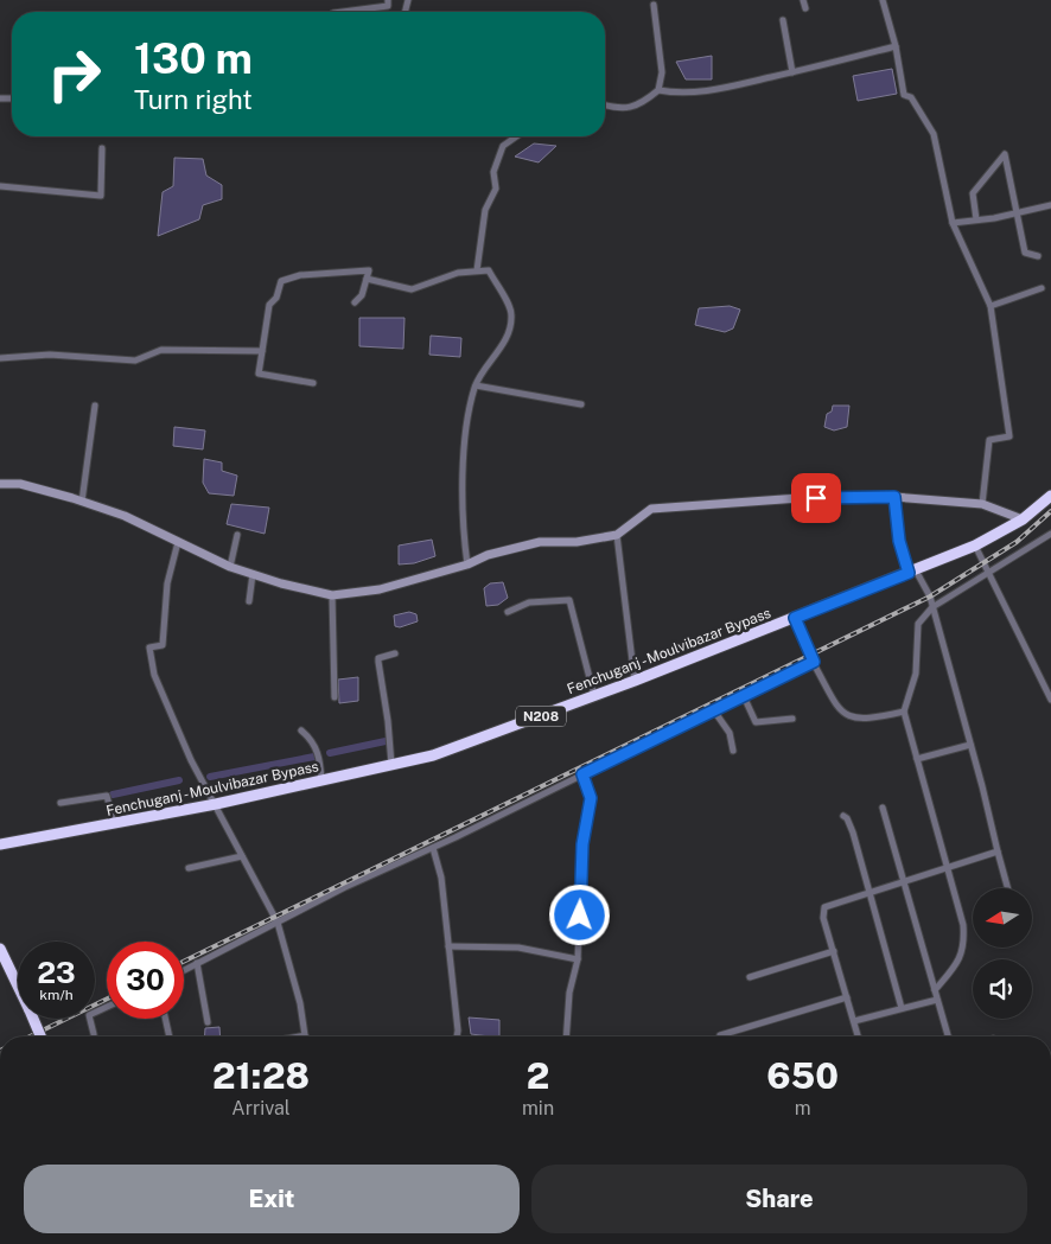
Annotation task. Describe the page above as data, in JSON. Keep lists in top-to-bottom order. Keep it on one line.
{"streets":{"highway":["Fenchuganj - Moulvibazar Bypass","N208"]},"north":"left","page":{"turn":["130 m","Turn right"],"speed":"23 km/h","limit":"30","eta":["21:28","Arrival","2","min","650","m"],"buttons":["Exit","Share"]}}
